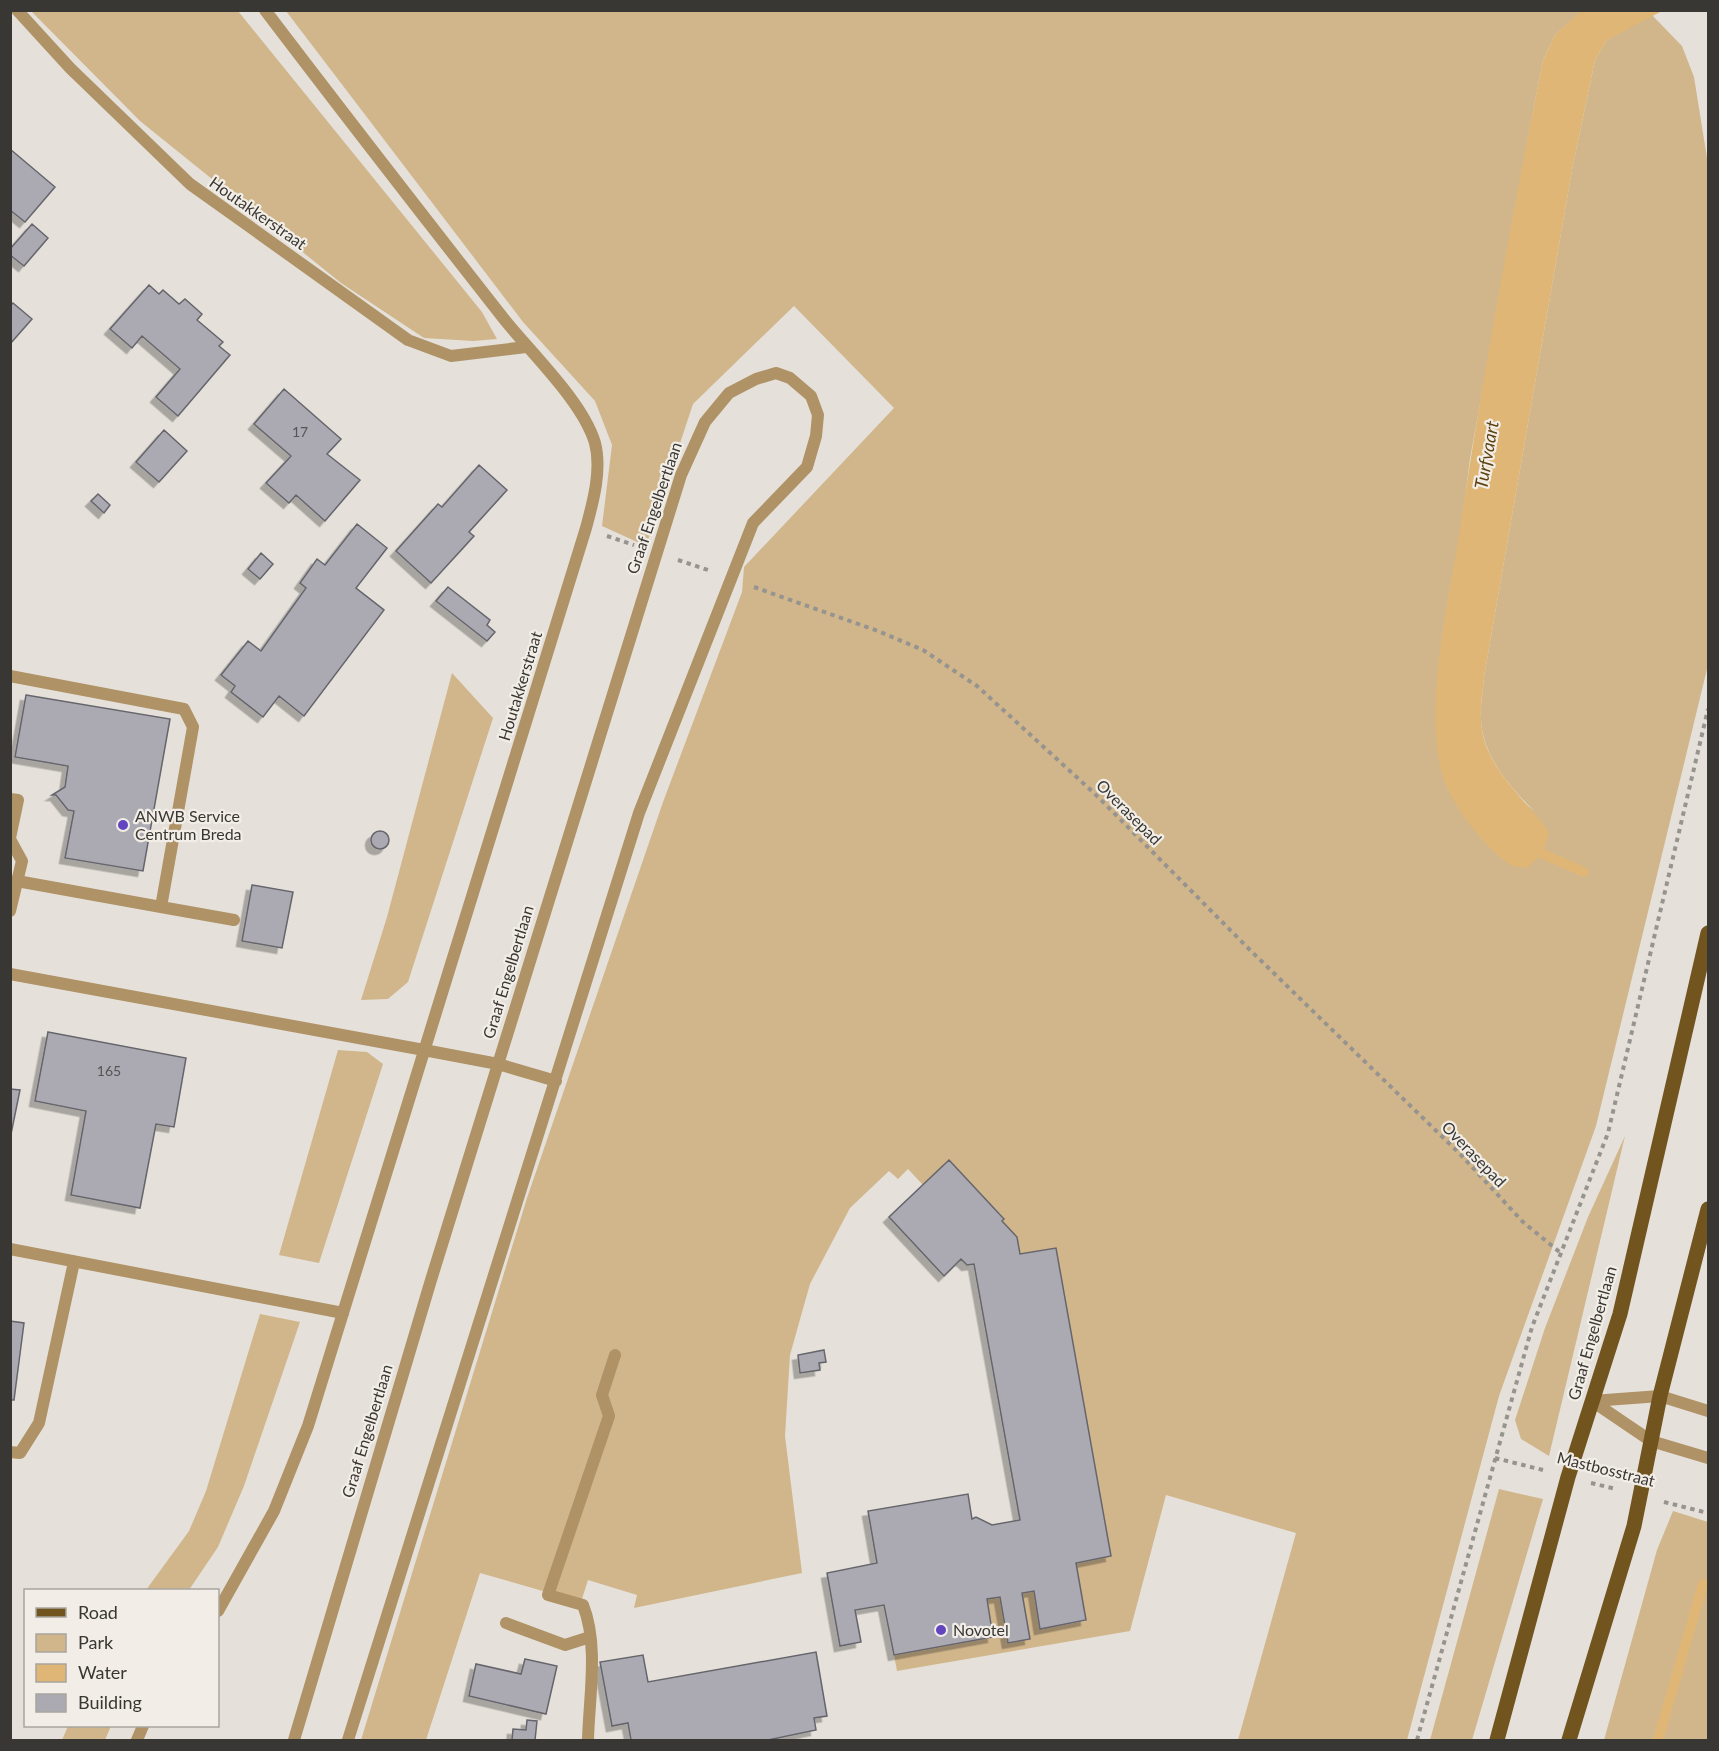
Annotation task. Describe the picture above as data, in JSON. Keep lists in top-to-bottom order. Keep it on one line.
{"streets":{"main road":["Graaf Engelbertlaan"],"street":["Houtakkerstraat"],"path":["Overasepad","Mastbosstraat"]},"crossings":[["Houtakkerstraat","Graaf Engelbertlaan"],["Houtakkerstraat","Overasepad"],["Graaf Engelbertlaan","Overasepad"],["Graaf Engelbertlaan","Mastbosstraat"]],"water":["Turfvaart"],"places":["ANWB Service Centrum Breda","Novotel"],"house_numbers":["17","165"],"legend":["Road","Park","Water","Building"]}
